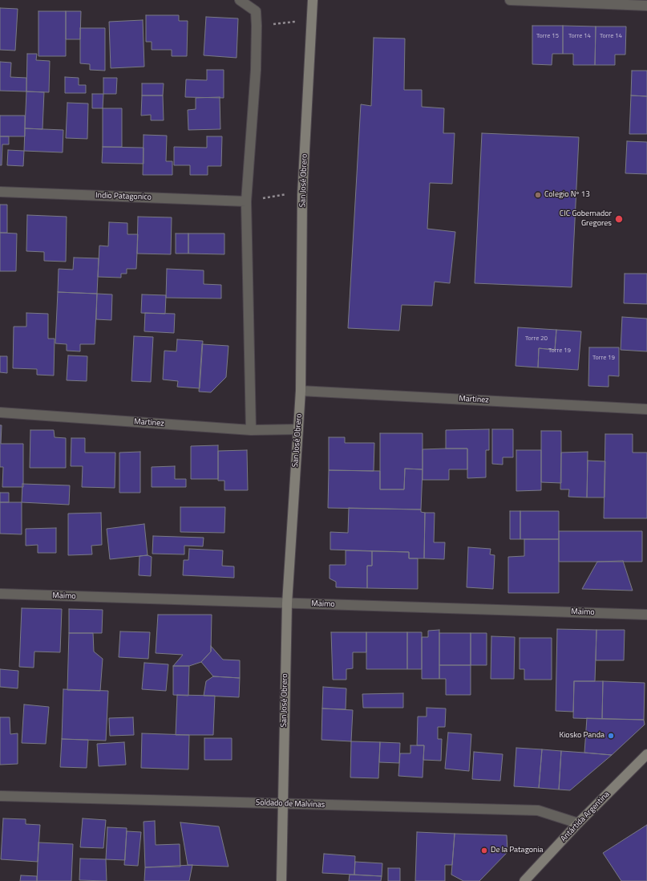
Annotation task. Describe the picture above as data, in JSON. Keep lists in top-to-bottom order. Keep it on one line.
{"streets":{"street":["San José Obrero","Indio Patagonico","Martinez","Maimo","Soldado de Malvinas","Antártida Argentina"]},"crossings":[["San José Obrero","Martinez"],["San José Obrero","Maimo"],["San José Obrero","Soldado de Malvinas"],["Soldado de Malvinas","Antártida Argentina"]],"places":["Colegio Nº 13","CIC Gobernador Gregores","Kiosko Panda","De la Patagonia"],"house_numbers":["Torre 15","Torre 14","Torre 14","Torre 20","Torre 19","Torre 19"]}
